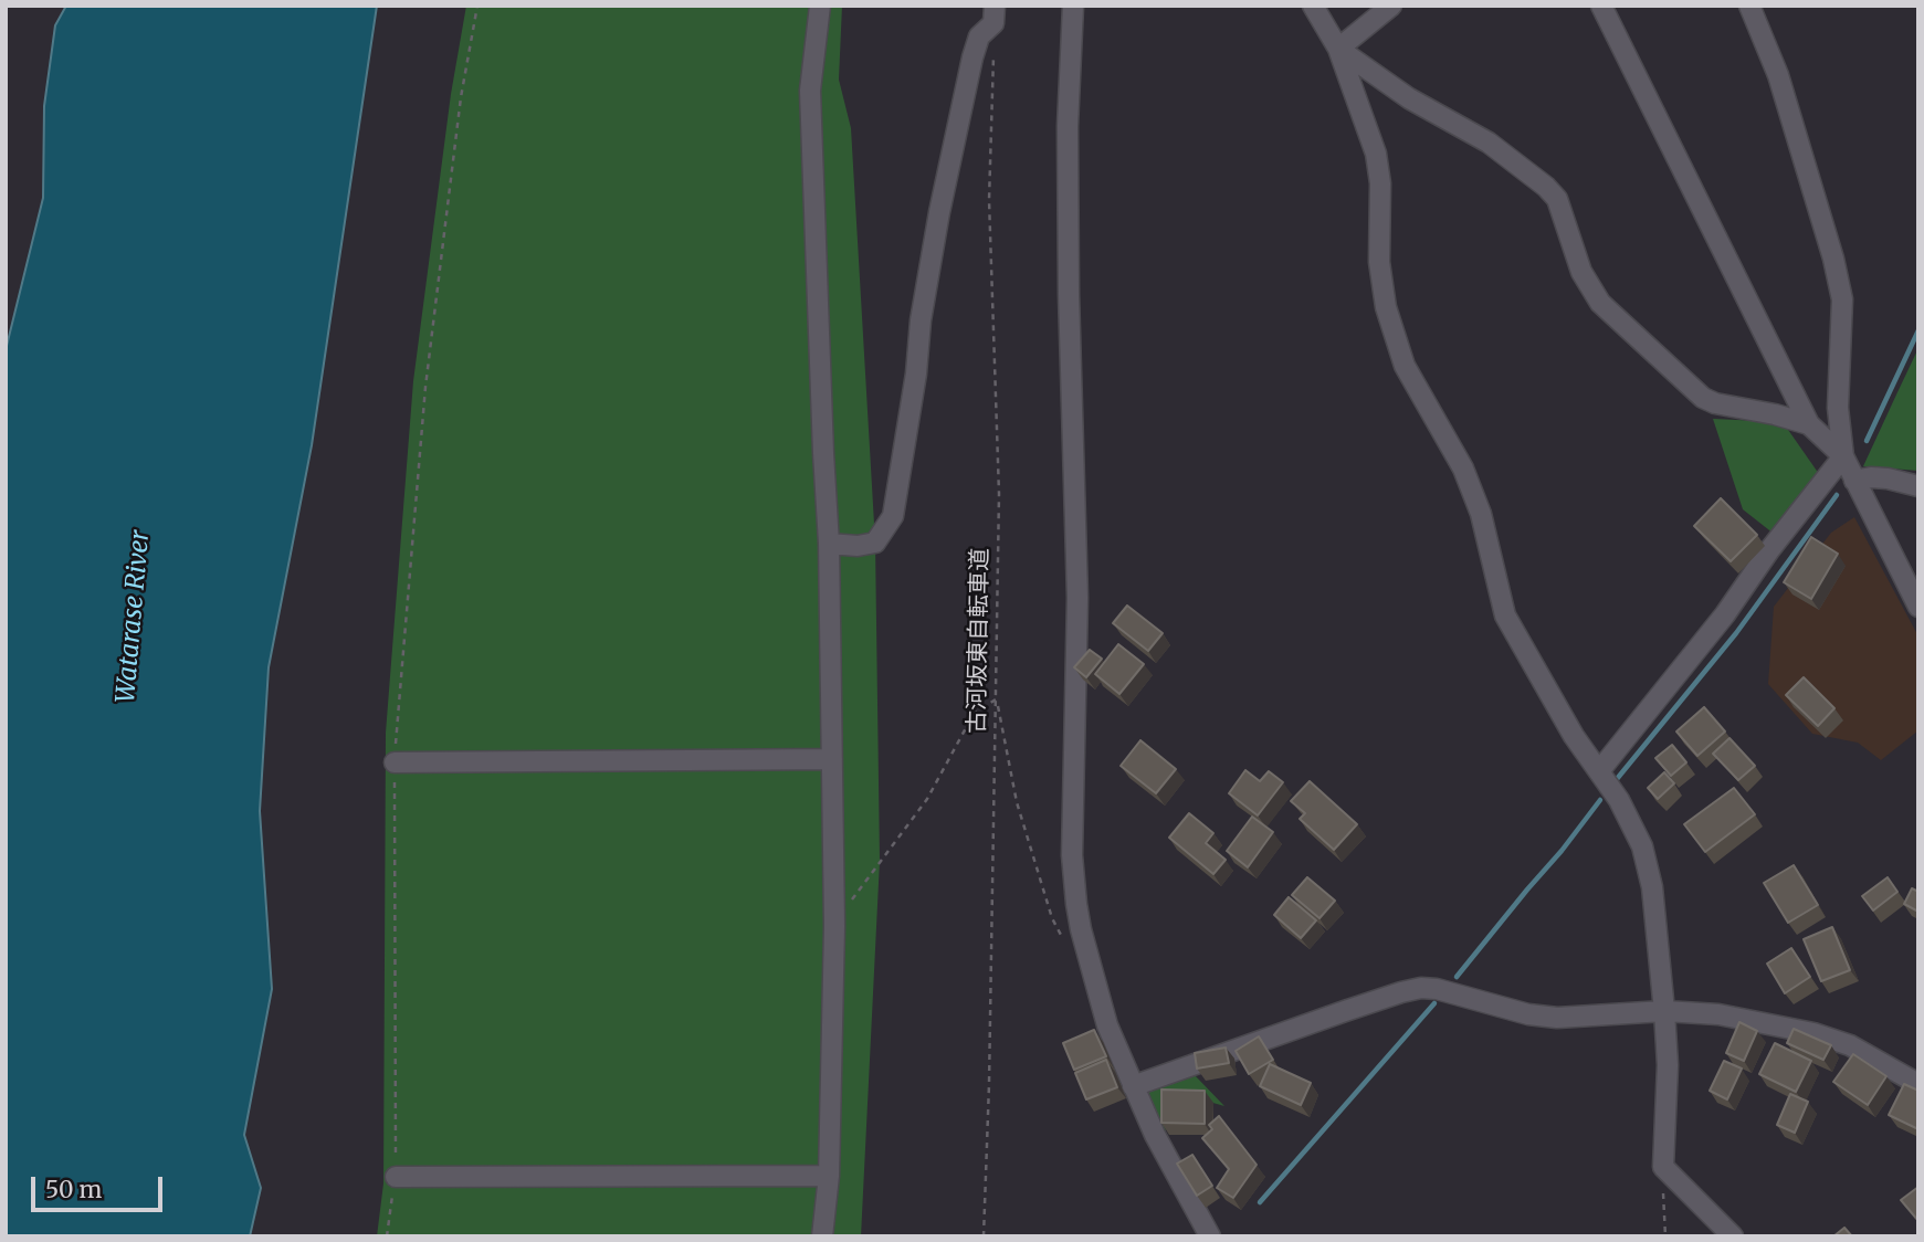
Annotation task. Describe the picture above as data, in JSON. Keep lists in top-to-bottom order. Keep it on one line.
{"streets":{"path":["古河坂東自転車道"]},"water":["Watarase River"],"scale_bar":"50 m"}
